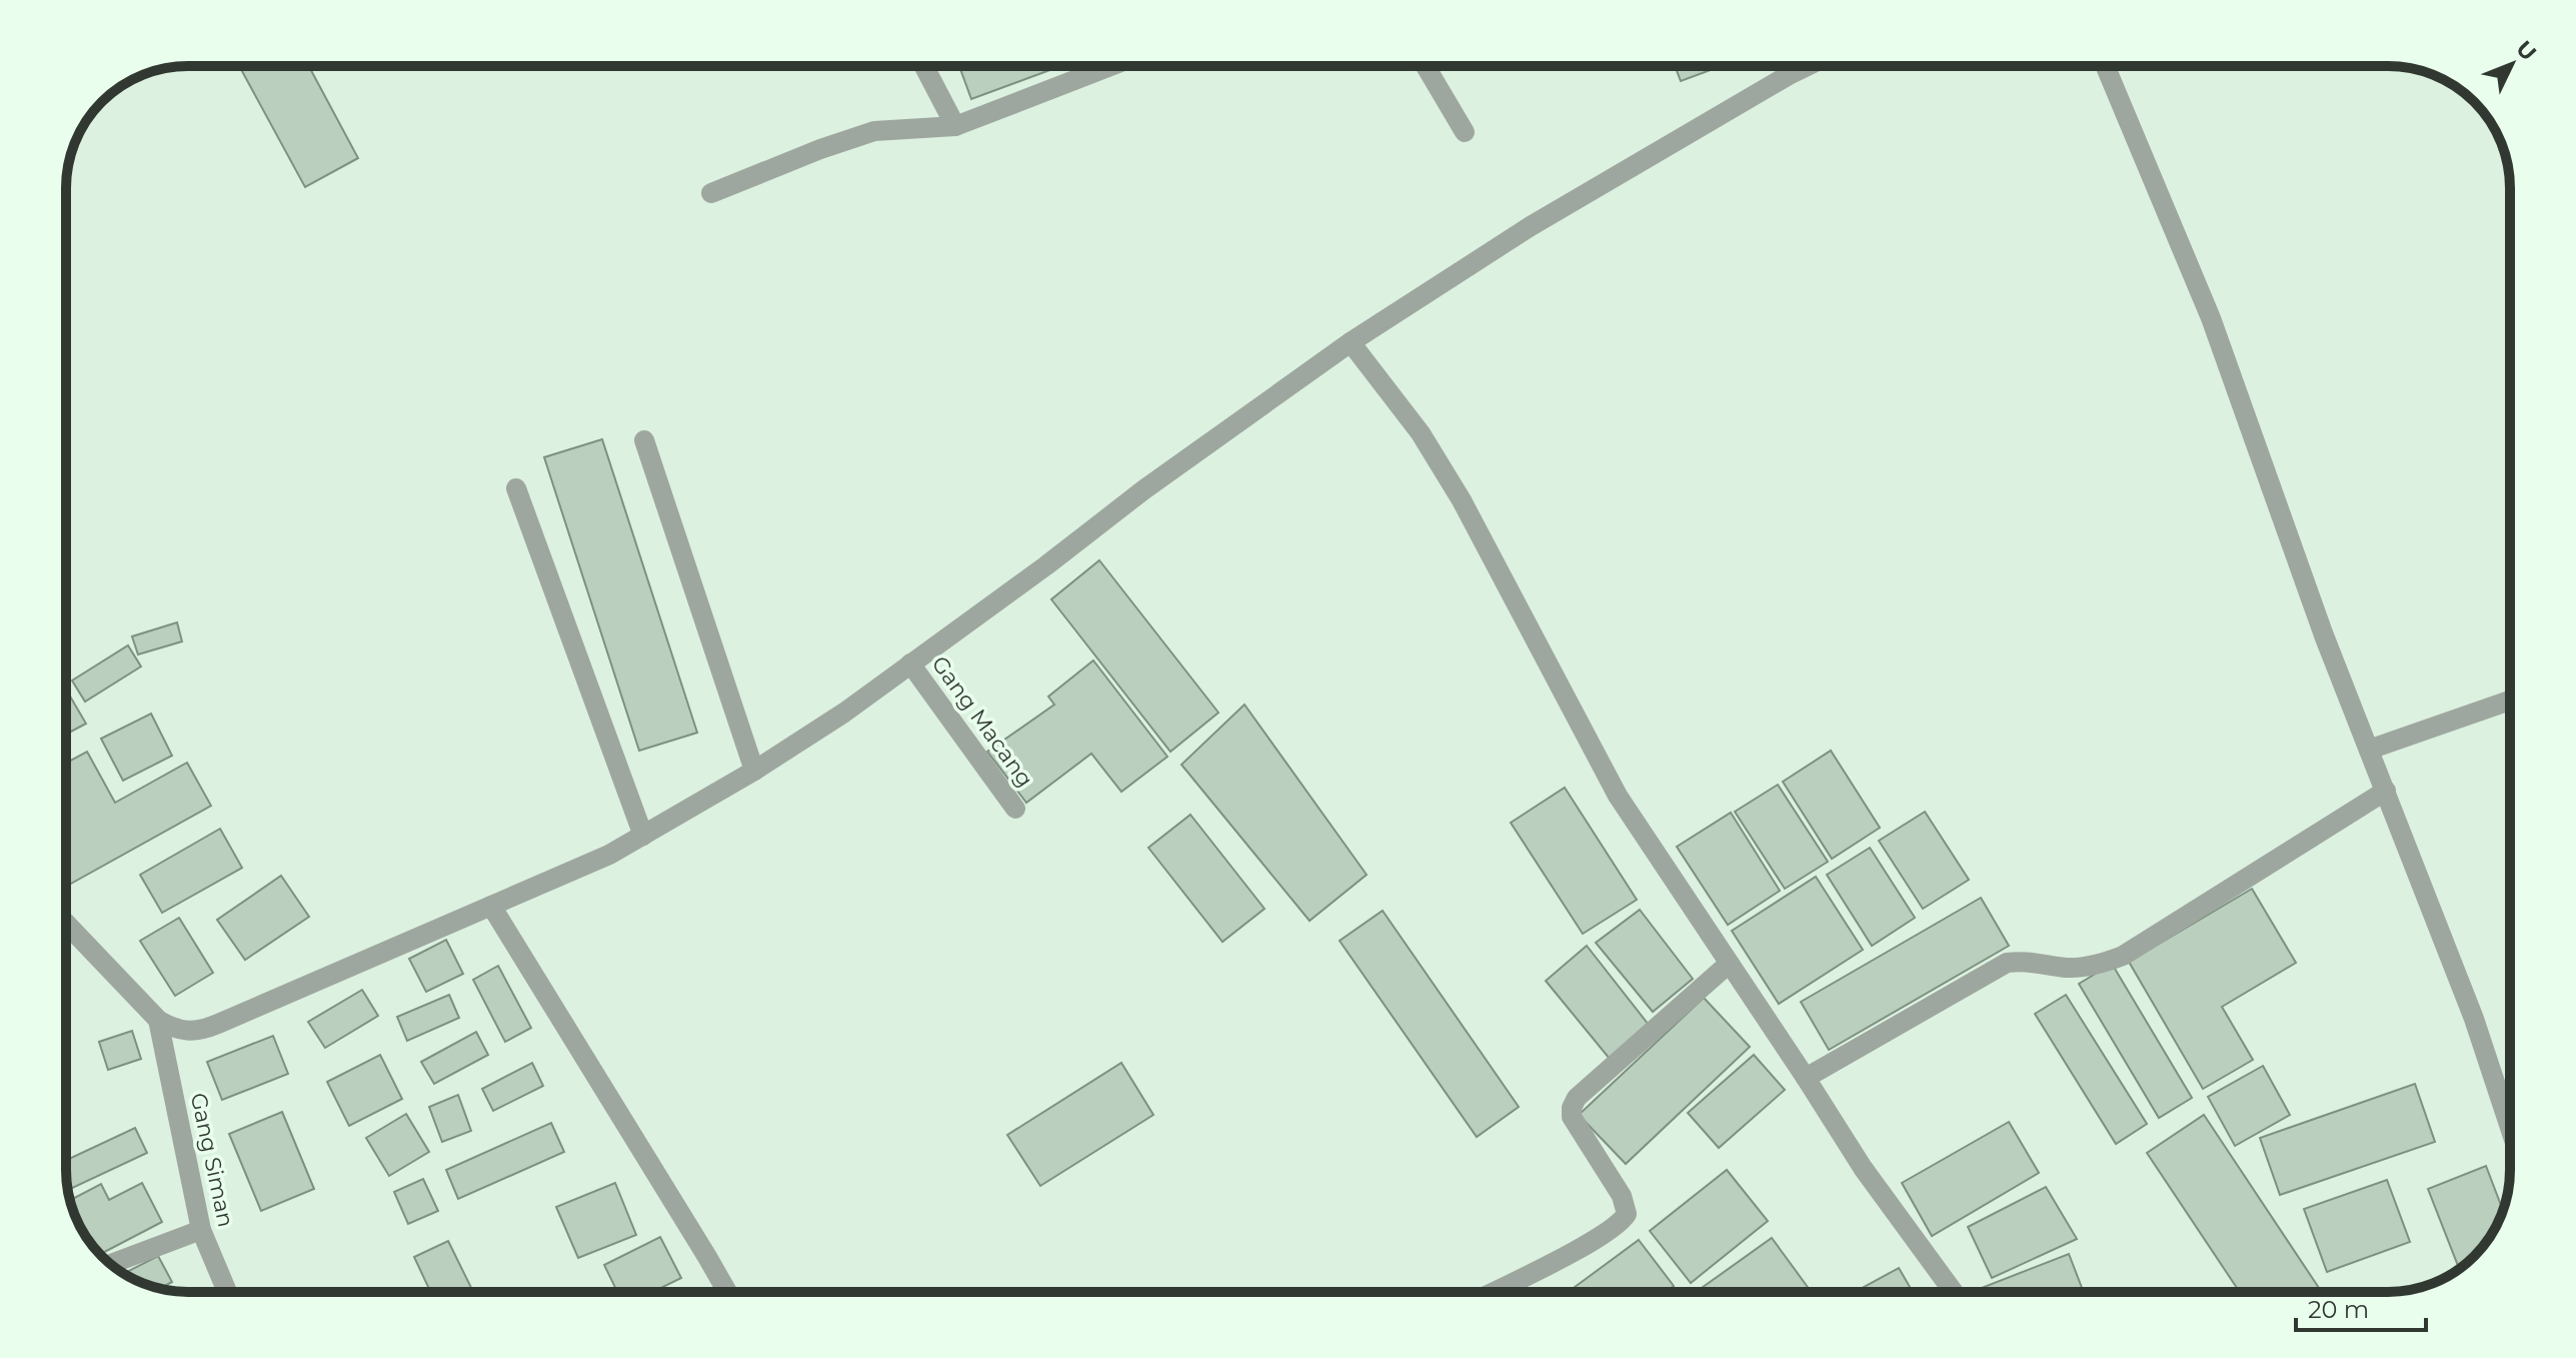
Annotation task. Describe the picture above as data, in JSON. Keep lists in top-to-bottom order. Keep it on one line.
{"streets":{"street":["Gang Macang","Gang Siman"]},"scale_bar":"20 m","north":"top right"}
